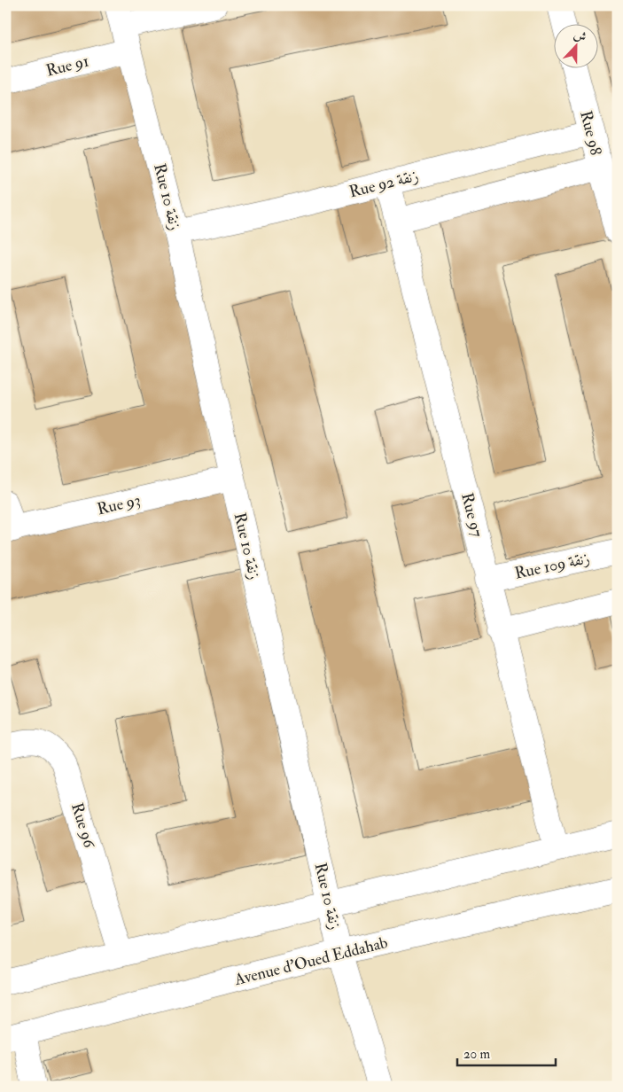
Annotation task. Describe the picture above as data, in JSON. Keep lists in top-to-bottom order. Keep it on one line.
{"streets":{"street":["Rue 91","Rue 98","Rue 92 زنقة","Rue 10 زنقة","Rue 93","Rue 97","Rue 109 زنقة","Rue 96","Avenue d'Oued Eddahab"]},"crossings":[["Rue 91","Rue 10 زنقة"],["Rue 98","Rue 92 زنقة"],["Rue 92 زنقة","Rue 10 زنقة"],["Rue 92 زنقة","Rue 97"],["Rue 10 زنقة","Rue 93"],["Rue 10 زنقة","Avenue d'Oued Eddahab"],["Rue 97","Rue 109 زنقة"]],"scale_bar":"20 m","north":"top"}
